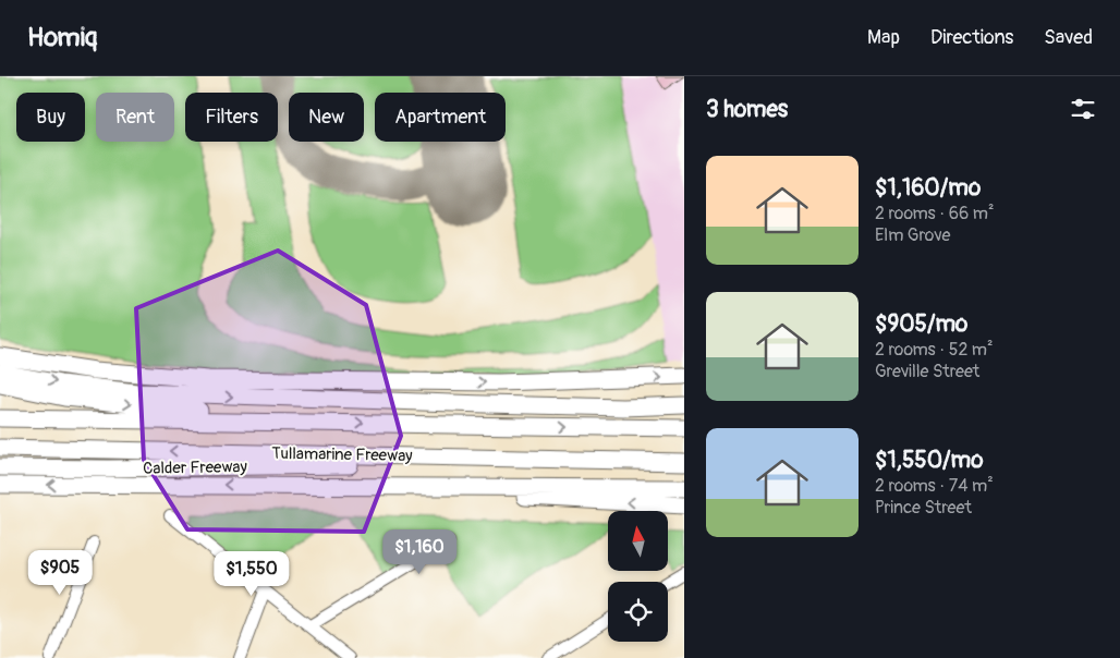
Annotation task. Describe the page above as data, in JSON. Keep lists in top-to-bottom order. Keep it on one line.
{"streets":{"highway":["Tullamarine Freeway","Calder Freeway"]},"crossings":[["Tullamarine Freeway","Calder Freeway"]],"north":"top","page":{"header":"Homiq","nav":["Map","Directions","Saved"],"heading":"3 homes","chip":["Buy","Rent","Filters","New","Apartment"],"list":[{"name":"$1,160/mo","note":"2 rooms · 66 m² · Elm Grove"},{"name":"$905/mo","note":"2 rooms · 52 m² · Greville Street"},{"name":"$1,550/mo","note":"2 rooms · 74 m² · Prince Street"}],"price":["$1,160","$905","$1,550"]}}
